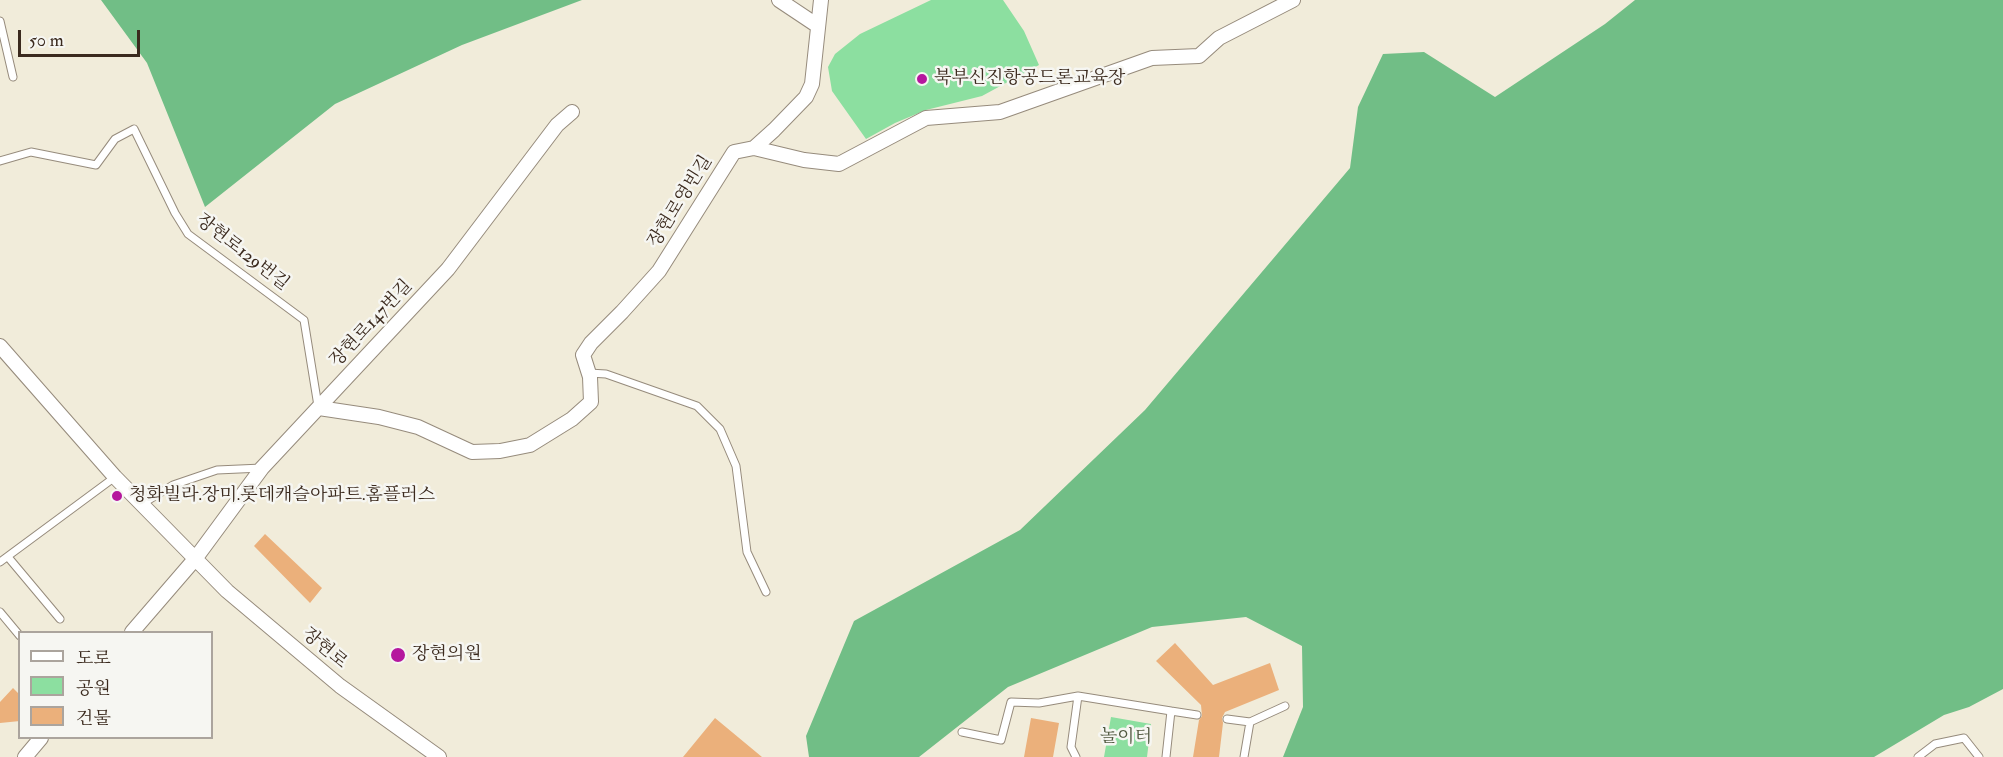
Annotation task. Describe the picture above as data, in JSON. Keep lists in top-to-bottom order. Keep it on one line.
{"streets":{"street":["장현로영빈길","장현로147번길","장현로"],"lane":["장현로129번길"]},"crossings":[["장현로영빈길","장현로129번길"],["장현로영빈길","장현로147번길"],["장현로129번길","장현로147번길"],["장현로147번길","장현로"]],"parks":["놀이터"],"places":["북부신진항공드론교육장","청화빌라.장미.롯데캐슬아파트.홈플러스","장현의원"],"legend":["도로","공원","건물"],"scale_bar":"50 m"}
